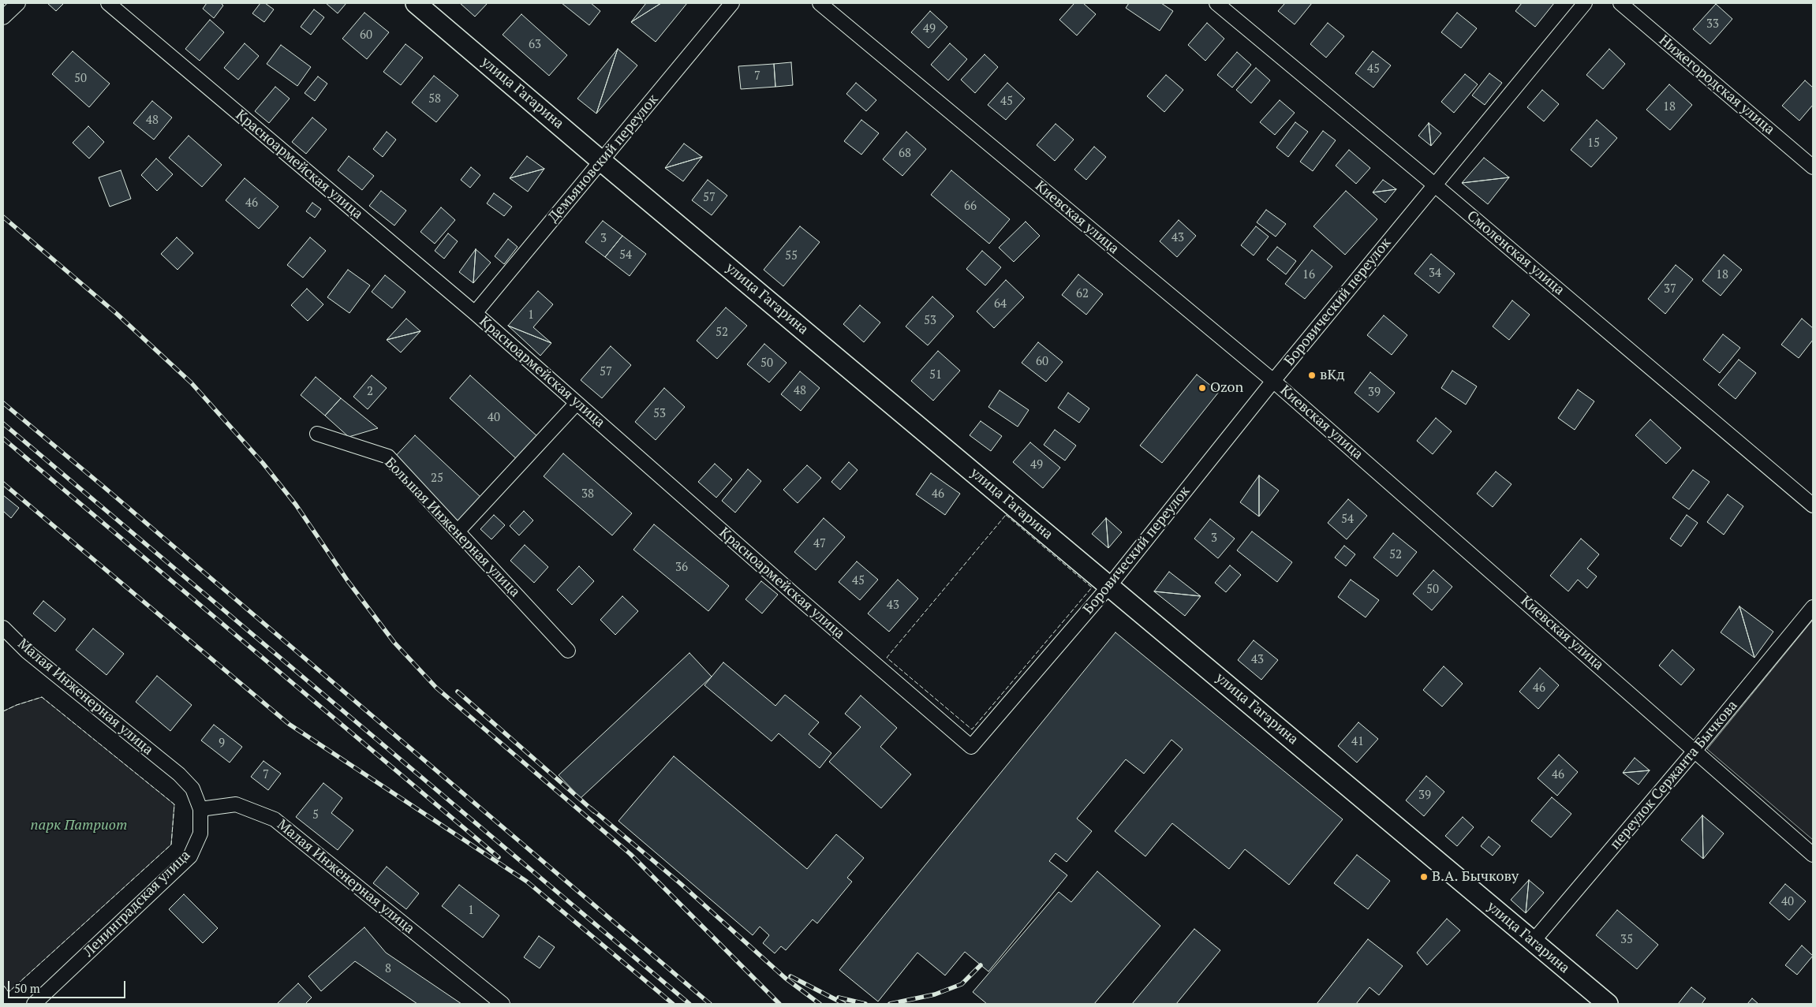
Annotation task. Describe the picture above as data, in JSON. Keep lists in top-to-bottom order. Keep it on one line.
{"streets":{"street":["Нижегородская улица","улица Гагарина","Демьяновский переулок","Красноармейская улица","Киевская улица","Смоленская улица","Боровический переулок","Большая Инженерная улица","Малая Инженерная улица","переулок Сержанта Бычкова","Ленинградская улица"]},"crossings":[["улица Гагарина","Демьяновский переулок"],["улица Гагарина","Боровический переулок"],["улица Гагарина","переулок Сержанта Бычкова"],["Демьяновский переулок","Красноармейская улица"],["Красноармейская улица","Боровический переулок"],["Киевская улица","Боровический переулок"],["Киевская улица","переулок Сержанта Бычкова"],["Смоленская улица","Боровический переулок"],["Малая Инженерная улица","Ленинградская улица"]],"parks":["парк Патриот"],"places":["вКд","Ozon","В.А. Бычкову"],"house_numbers":["33","49","60","63","45","7","50","58","45","18","48","15","68","57","46","66","43","3","54","55","34","16","18","37","62","64","1","53","52","60","50","57","51","48","2","39","53","40","49","25","38","46","54","3","47","52","36","45","50","43","43","46","41","9","7","46","39","5","40","1","35","8"],"scale_bar":"50 m"}
